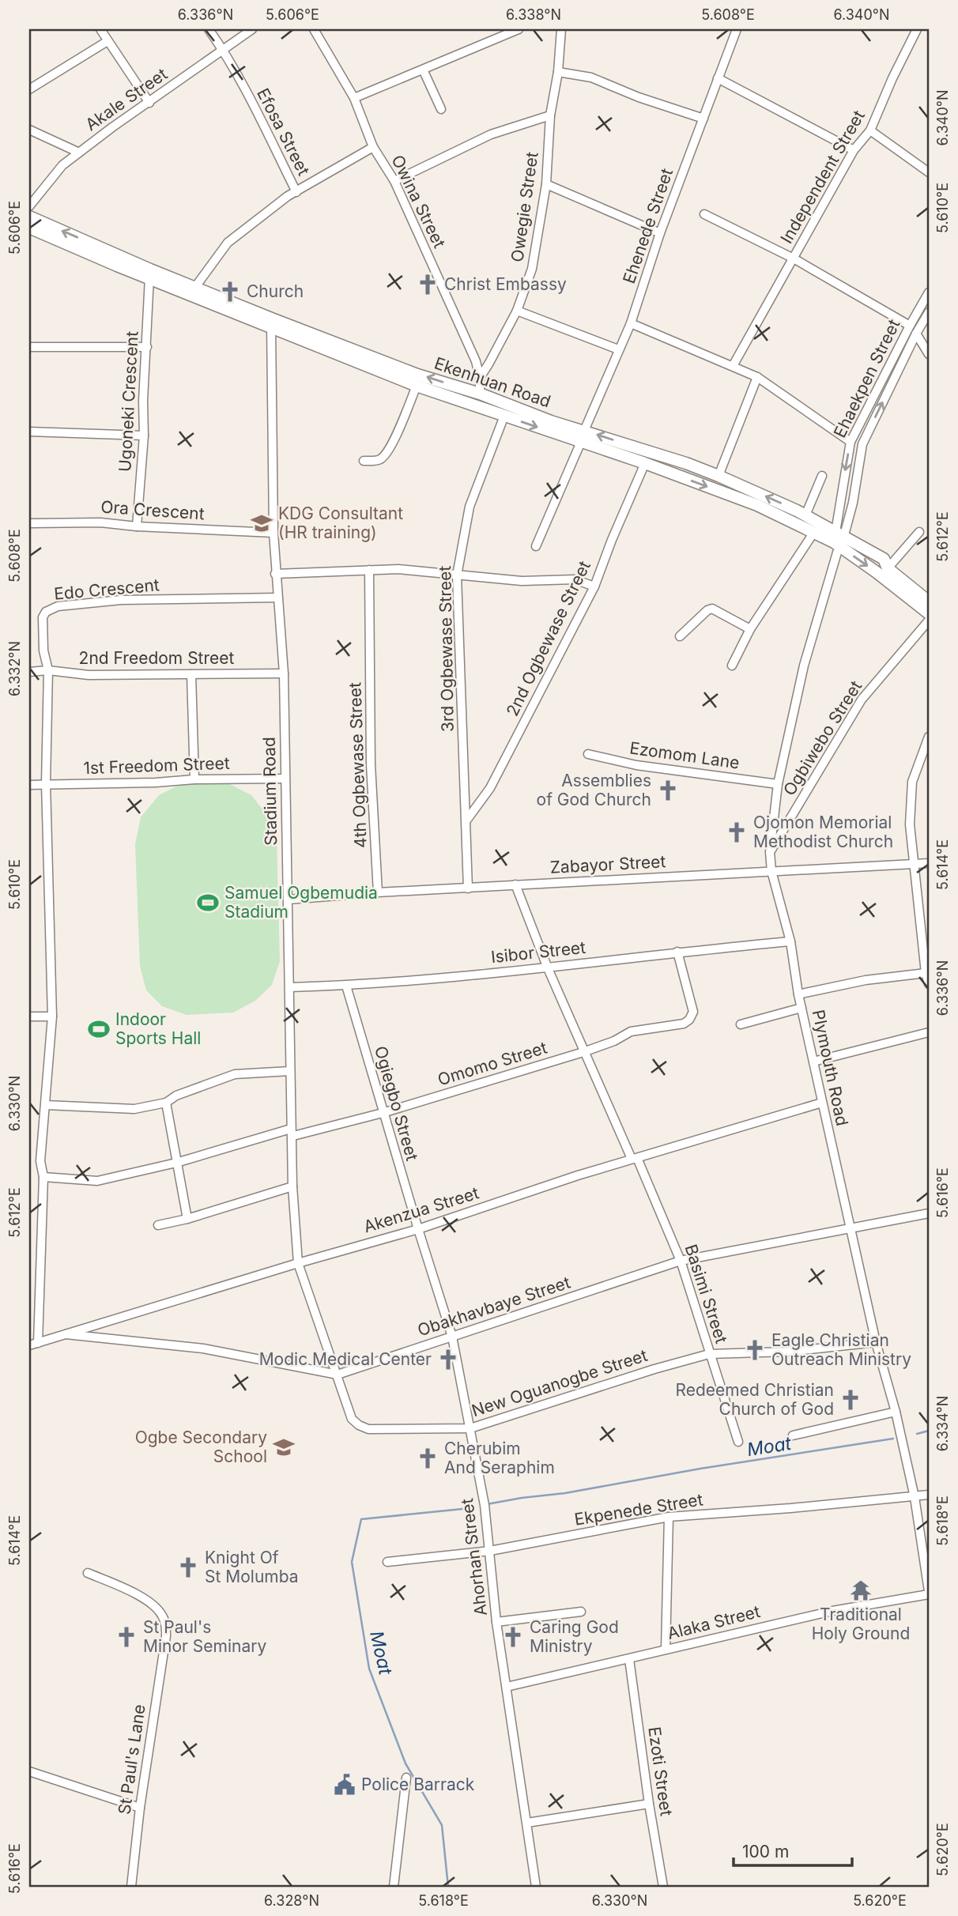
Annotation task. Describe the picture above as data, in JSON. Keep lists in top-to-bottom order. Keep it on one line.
{"streets":{"main road":["Ekenhuan Road"],"street":["Akale Street","Efosa Street","Independent Street","Owina Street","Owegie Street","Ehenede Street","Ehaekpen Street","Ugoneki Crescent","Ora Crescent","Edo Crescent","2nd Ogbewase Street","3rd Ogbewase Street","2nd Freedom Street","Ogbiwebo Street","Ezomom Lane","4th Ogbewase Street","1st Freedom Street","Stadium Road","Zabayor Street","Isibor Street","Omomo Street","Plymouth Road","Ogiegbo Street","Akenzua Street","Basimi Street","Obakhavbaye Street","New Oguanogbe Street","Ekpenede Street","Ahorhan Street","Alaka Street","St Paul's Lane","Ezoti Street"]},"crossings":[["Akale Street","Efosa Street"],["Efosa Street","Owina Street"],["Efosa Street","Ekenhuan Road"],["Owina Street","Owegie Street"],["Owina Street","Ekenhuan Road"],["Ehenede Street","Ekenhuan Road"],["Ehaekpen Street","Ekenhuan Road"],["Ehaekpen Street","Plymouth Road"],["Ekenhuan Road","Ugoneki Crescent"],["Ekenhuan Road","2nd Ogbewase Street"],["Ekenhuan Road","3rd Ogbewase Street"],["Ekenhuan Road","Stadium Road"],["Ekenhuan Road","Plymouth Road"],["Ugoneki Crescent","Ora Crescent"],["Ora Crescent","Stadium Road"],["Edo Crescent","2nd Freedom Street"],["Edo Crescent","1st Freedom Street"],["Edo Crescent","Stadium Road"],["Edo Crescent","Omomo Street"],["Edo Crescent","Akenzua Street"],["2nd Ogbewase Street","3rd Ogbewase Street"],["3rd Ogbewase Street","Zabayor Street"],["2nd Freedom Street","Stadium Road"],["Ogbiwebo Street","Plymouth Road"],["Ezomom Lane","Plymouth Road"],["4th Ogbewase Street","Zabayor Street"],["1st Freedom Street","Stadium Road"],["Stadium Road","Zabayor Street"],["Stadium Road","Isibor Street"],["Stadium Road","Omomo Street"],["Stadium Road","Akenzua Street"],["Stadium Road","New Oguanogbe Street"],["Zabayor Street","Plymouth Road"],["Zabayor Street","Basimi Street"],["Isibor Street","Omomo Street"],["Isibor Street","Plymouth Road"],["Isibor Street","Ogiegbo Street"],["Isibor Street","Basimi Street"],["Omomo Street","Ogiegbo Street"],["Omomo Street","Basimi Street"],["Plymouth Road","Akenzua Street"],["Plymouth Road","Obakhavbaye Street"],["Plymouth Road","New Oguanogbe Street"],["Plymouth Road","Ekpenede Street"],["Plymouth Road","Alaka Street"],["Ogiegbo Street","Akenzua Street"],["Ogiegbo Street","Ahorhan Street"],["Akenzua Street","Basimi Street"],["Akenzua Street","Obakhavbaye Street"],["Akenzua Street","New Oguanogbe Street"],["Akenzua Street","Ahorhan Street"],["Basimi Street","Obakhavbaye Street"],["Basimi Street","New Oguanogbe Street"],["Obakhavbaye Street","New Oguanogbe Street"],["Obakhavbaye Street","Ahorhan Street"],["New Oguanogbe Street","Ahorhan Street"],["Ekpenede Street","Ahorhan Street"],["Ahorhan Street","Alaka Street"],["Alaka Street","Ezoti Street"]],"water":["Moat"],"places":{"church":["Christ Embassy","Church","Assemblies of God Church","Ojomon Memorial Methodist Church","Eagle Christian Outreach Ministry","Modic Medical Center","Redeemed Christian Church of God","Cherubim And Seraphim","Knight Of St Molumba","St Paul's Minor Seminary","Caring God Ministry"],"school or university":["KDG Consultant (HR training)","Ogbe Secondary School"],"sports":["Samuel Ogbemudia Stadium","Indoor Sports Hall"],"temple":["Traditional Holy Ground"],"public building":["Police Barrack"]},"scale_bar":"100 m","coordinates":["6.336°N","5.606°E","6.338°N","5.608°E","6.340°N","5.610°E","5.612°E","6.332°N","5.614°E","6.330°N","5.616°E","6.334°N","5.618°E","5.620°E","6.328°N"]}
